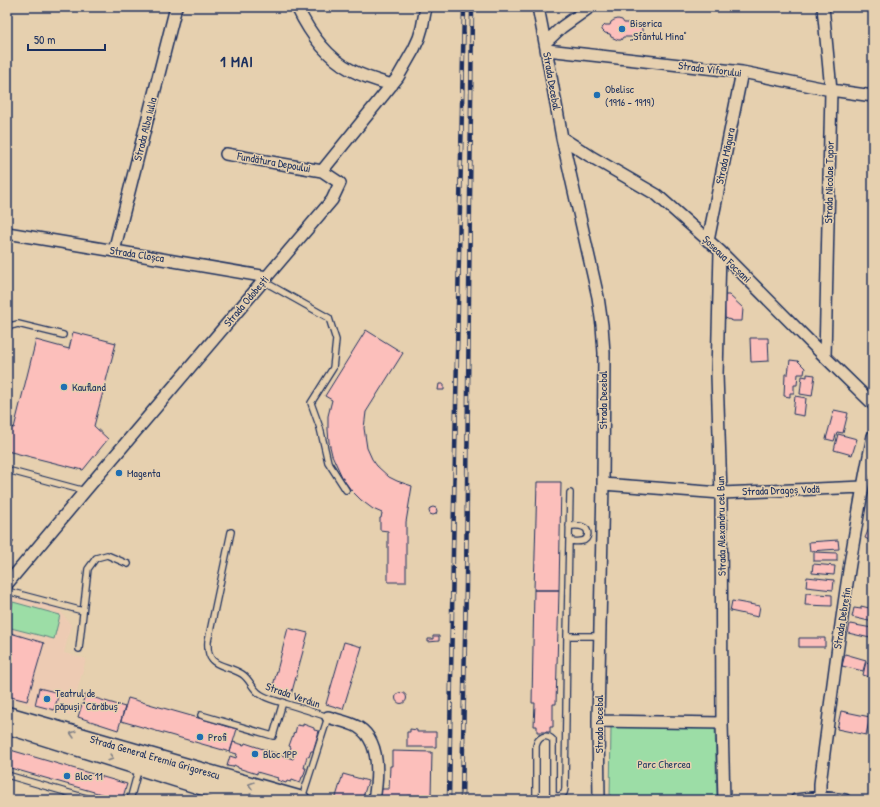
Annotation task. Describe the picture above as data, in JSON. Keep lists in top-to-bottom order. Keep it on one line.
{"streets":{"street":["Strada Viforului","Strada Decebal","Strada Alba Iulia","Strada Măgura","Fundătura Depoului","Strada Nicolae Topor","Strada Cloșca","Șoseaua Focșani","Strada Odobești","Strada Dragoș Vodă","Strada Alexandru cel Bun","Strada Debrețin","Strada General Eremia Grigorescu"],"lane":["Strada Verdun"]},"crossings":[["Strada Viforului","Strada Decebal"],["Strada Viforului","Strada Măgura"],["Strada Viforului","Strada Nicolae Topor"],["Strada Decebal","Șoseaua Focșani"],["Strada Decebal","Strada Dragoș Vodă"],["Strada Alba Iulia","Strada Cloșca"],["Strada Măgura","Șoseaua Focșani"],["Fundătura Depoului","Strada Odobești"],["Strada Nicolae Topor","Șoseaua Focșani"],["Strada Cloșca","Strada Odobești"],["Șoseaua Focșani","Strada Alexandru cel Bun"],["Strada Dragoș Vodă","Strada Alexandru cel Bun"],["Strada Dragoș Vodă","Strada Debrețin"],["Strada Verdun","Strada General Eremia Grigorescu"]],"districts":["1 MAI"],"parks":["Parc Chercea"],"places":["Biserica „Sfântul Mina\"","Obelisc (1916 - 1919)","Kaufland","Magenta","Teatrul de păpuși \"Cărăbuș\"","Profi","Bloc 1PP","Bloc 11"],"scale_bar":"50 m"}
